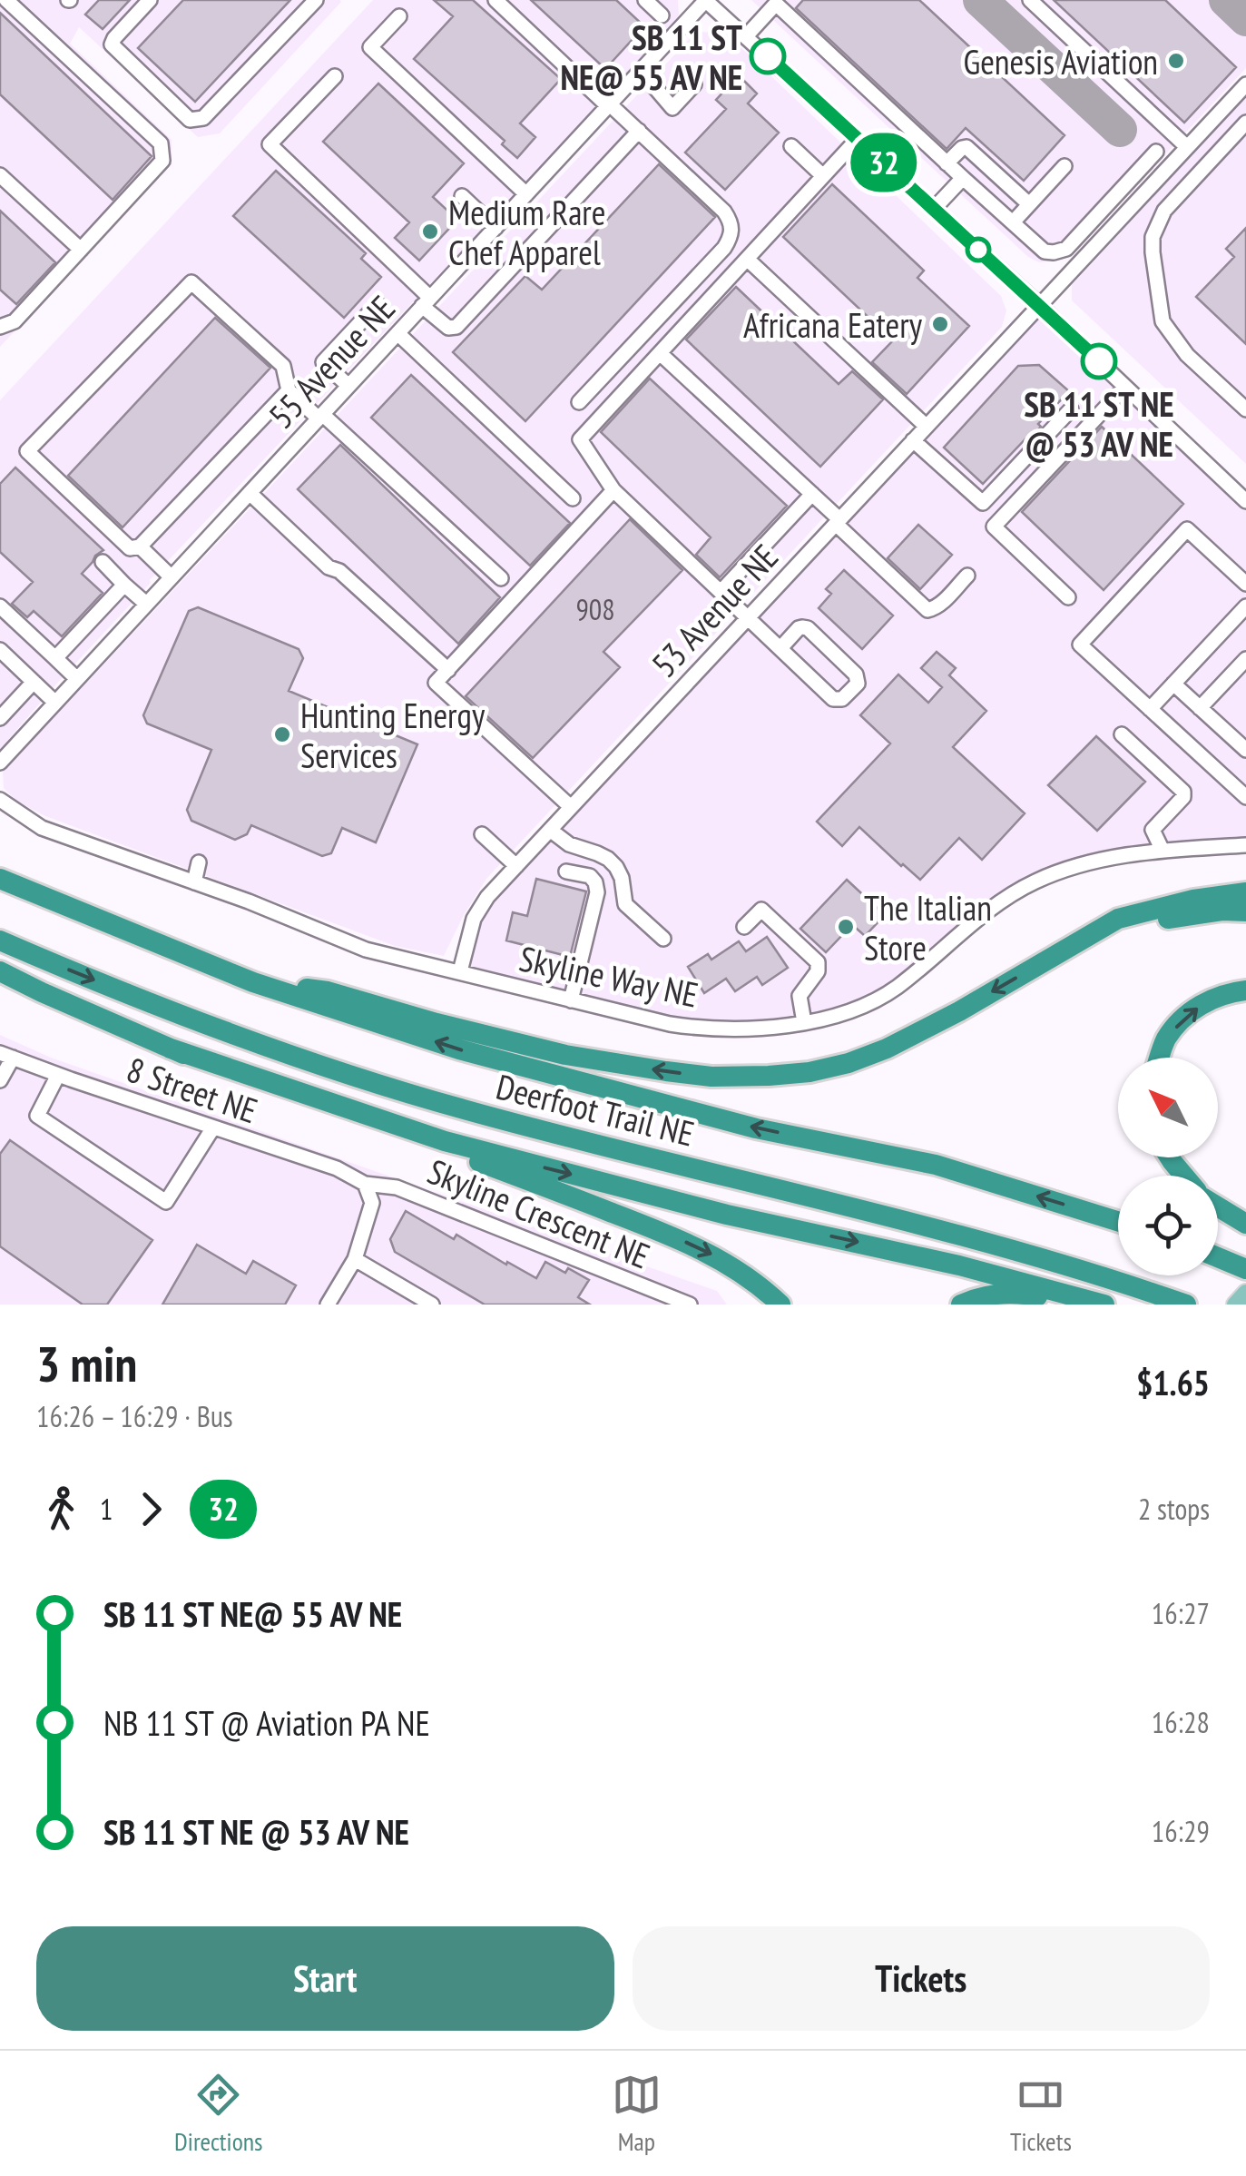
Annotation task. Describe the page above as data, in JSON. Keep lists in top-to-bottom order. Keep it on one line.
{"streets":{"highway":["Deerfoot Trail NE"],"street":["55 Avenue NE","53 Avenue NE","Skyline Way NE","8 Street NE","Skyline Crescent NE"]},"crossings":[["53 Avenue NE","Skyline Way NE"],["8 Street NE","Skyline Crescent NE"]],"places":["SB 11 ST NE@ 55 AV NE","Genesis Aviation","Medium Rare Chef Apparel","Africana Eatery","SB 11 ST NE @ 53 AV NE","Hunting Energy Services","The Italian Store"],"lines":["bus line 32"],"house_numbers":["908"],"north":"top left","page":{"on_map":"32","heading":["3 min","16:26 – 16:29 · Bus","$1.65"],"legs":["1","32","2 stops"],"list":[{"name":"SB 11 ST NE@ 55 AV NE","value":"16:27"},{"name":"NB 11 ST @ Aviation PA NE","value":"16:28"},{"name":"SB 11 ST NE @ 53 AV NE","value":"16:29"}],"buttons":["Start","Tickets"],"tabs":["Directions","Map","Tickets"]}}
